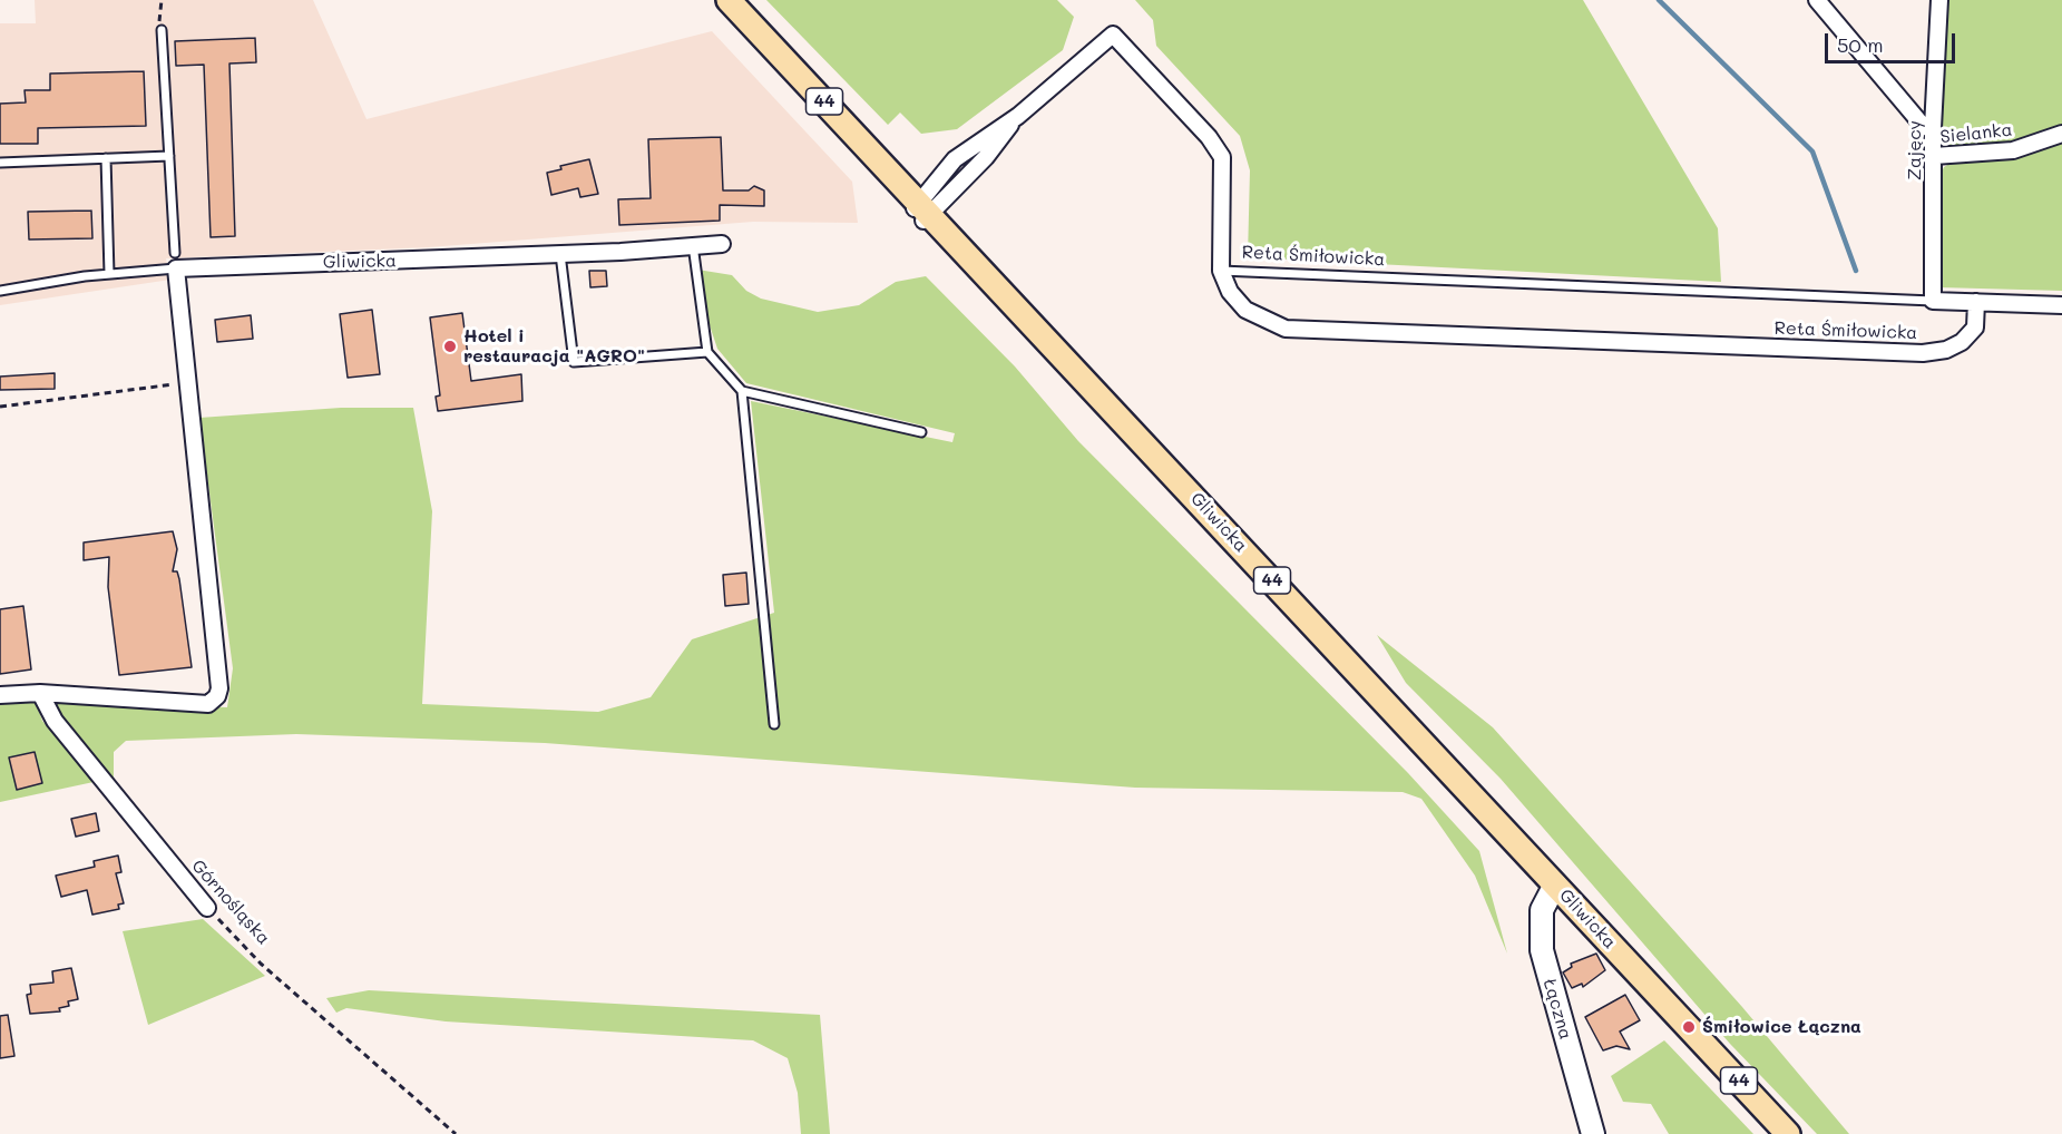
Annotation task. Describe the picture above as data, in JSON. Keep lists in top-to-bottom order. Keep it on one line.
{"streets":{"main road":["44","Gliwicka"],"street":["Sielanka","Zajęcy","Reta Śmiłowicka","Górnośląska","Łączna"]},"crossings":[["Sielanka","Zajęcy"],["Zajęcy","Reta Śmiłowicka"],["Gliwicka","Łączna"]],"places":["Hotel i restauracja \"AGRO\"","Śmiłowice Łączna"],"scale_bar":"50 m"}
